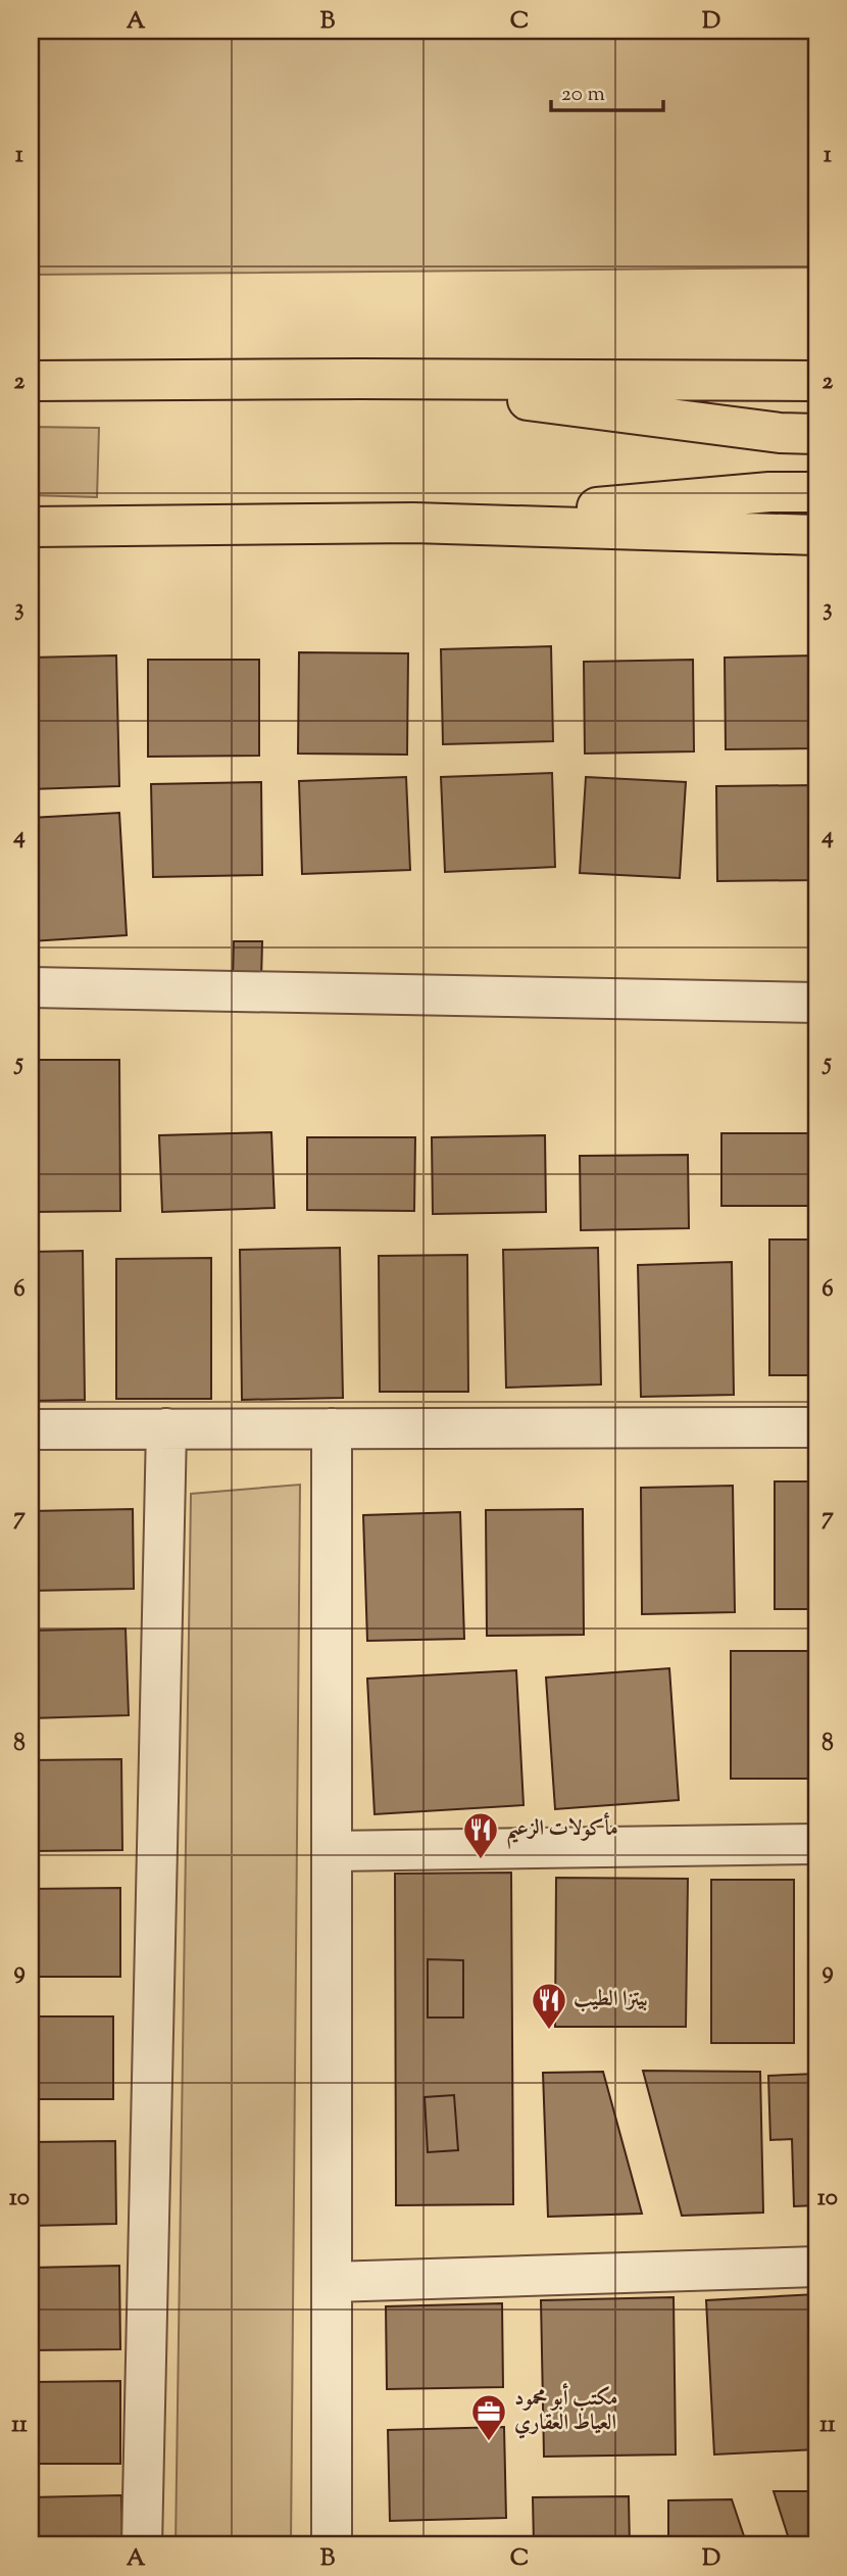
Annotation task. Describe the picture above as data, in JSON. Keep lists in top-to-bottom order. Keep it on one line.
{"places":{"restaurant":["مأكولات الزعيم","بيتزا الطيب"],"office":["مكتب أبو محمود العياط العقاري"]},"scale_bar":"20 m","grid":{"columns":["A","B","C","D"],"rows":["1","2","3","4","5","6","7","8","9","10","11"]}}
